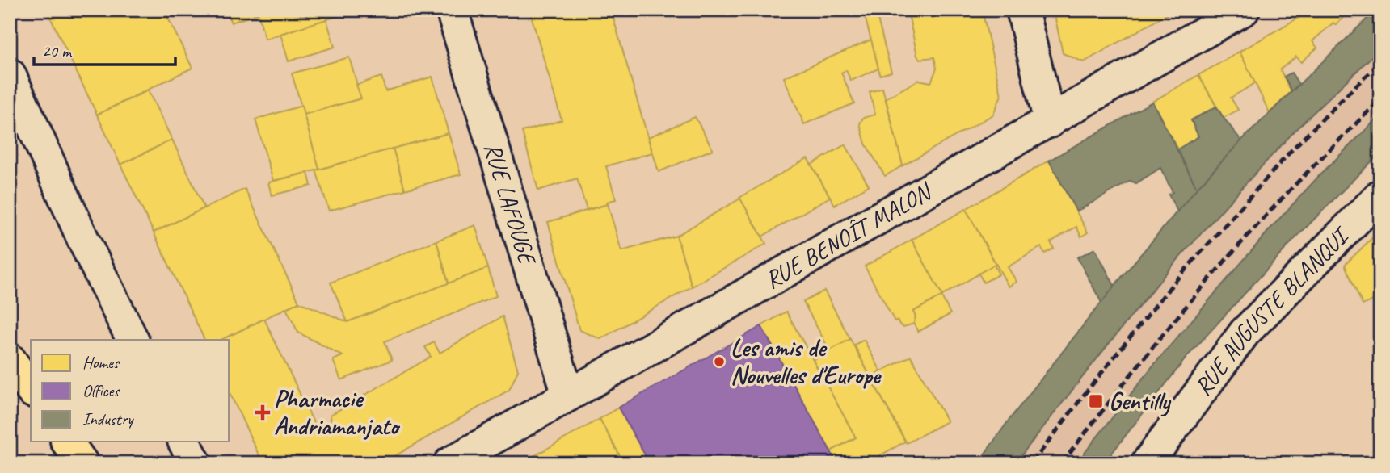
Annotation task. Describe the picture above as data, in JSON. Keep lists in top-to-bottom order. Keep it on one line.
{"streets":{"street":["RUE LAFOUGE","RUE BENOÎT MALON","RUE AUGUSTE BLANQUI"]},"crossings":[["RUE LAFOUGE","RUE BENOÎT MALON"]],"places":{"other":["Les amis de Nouvelles d'Europe"],"transit":["Gentilly"],"health":["Pharmacie Andriamanjato"]},"legend":["Homes","Offices","Industry"],"scale_bar":"20 m"}
